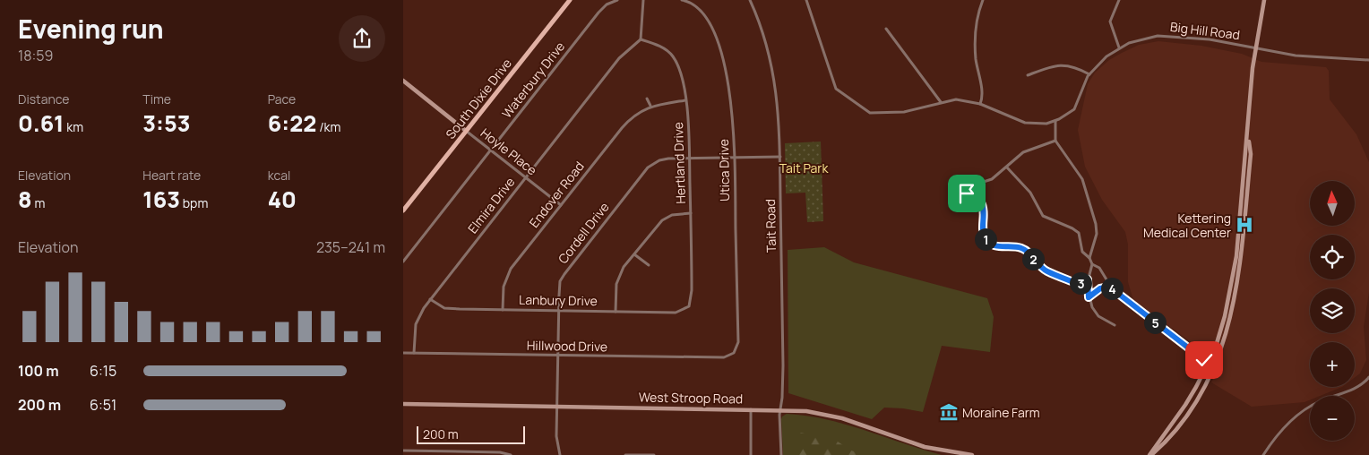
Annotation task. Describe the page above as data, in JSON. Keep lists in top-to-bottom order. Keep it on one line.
{"streets":{"main road":["South Dixie Drive"],"street":["Big Hill Road","Waterbury Drive","Hoyle Place","Hertland Drive","Utica Drive","Endover Road","Elmira Drive","Tait Road","Cordell Drive","Lanbury Drive","Hillwood Drive","West Stroop Road"]},"crossings":[["Waterbury Drive","Hoyle Place"],["South Dixie Drive","Hoyle Place"],["Hoyle Place","Endover Road"],["Hoyle Place","Elmira Drive"],["Hertland Drive","Endover Road"],["Hertland Drive","Elmira Drive"],["Hertland Drive","Cordell Drive"],["Hertland Drive","Lanbury Drive"],["Utica Drive","Cordell Drive"],["Utica Drive","Hillwood Drive"],["Endover Road","Lanbury Drive"],["Elmira Drive","Lanbury Drive"],["Elmira Drive","Hillwood Drive"],["Tait Road","Cordell Drive"],["Tait Road","West Stroop Road"],["Cordell Drive","Lanbury Drive"],["Cordell Drive","Hillwood Drive"],["Cordell Drive","West Stroop Road"]],"parks":["Tait Park"],"places":{"hospital":["Kettering Medical Center"],"museum":["Moraine Farm"]},"scale_bar":"200 m","north":"top","page":{"heading":["Evening run","18:59"],"stats":[["Distance","0.61 km"],["Time","3:53"],["Pace","6:22 /km"],["Elevation","8 m"],["Heart rate","163 bpm"],["kcal","40"]],"map_buttons":["+","−"],"chart":["Elevation","235–241 m"],"pins":["1","2","3","4","5"],"list":[{"name":"100 m","note":"6:15"},{"name":"200 m","note":"6:51"}],"scale":"200 m"}}
